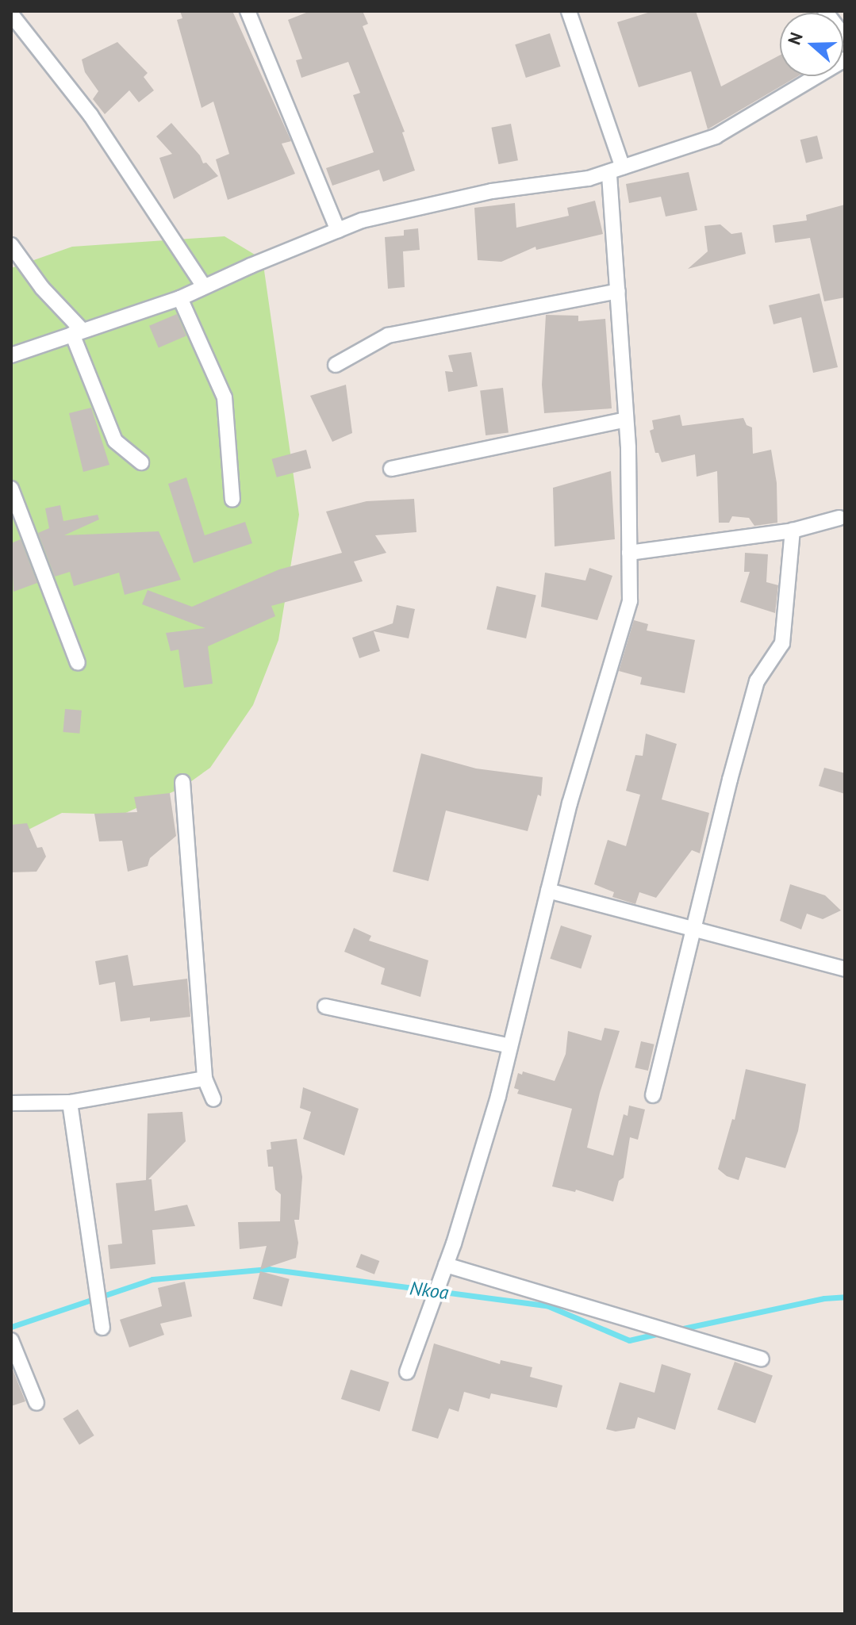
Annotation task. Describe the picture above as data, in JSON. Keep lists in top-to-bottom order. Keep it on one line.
{"water":["Nkoa"],"north":"left"}
